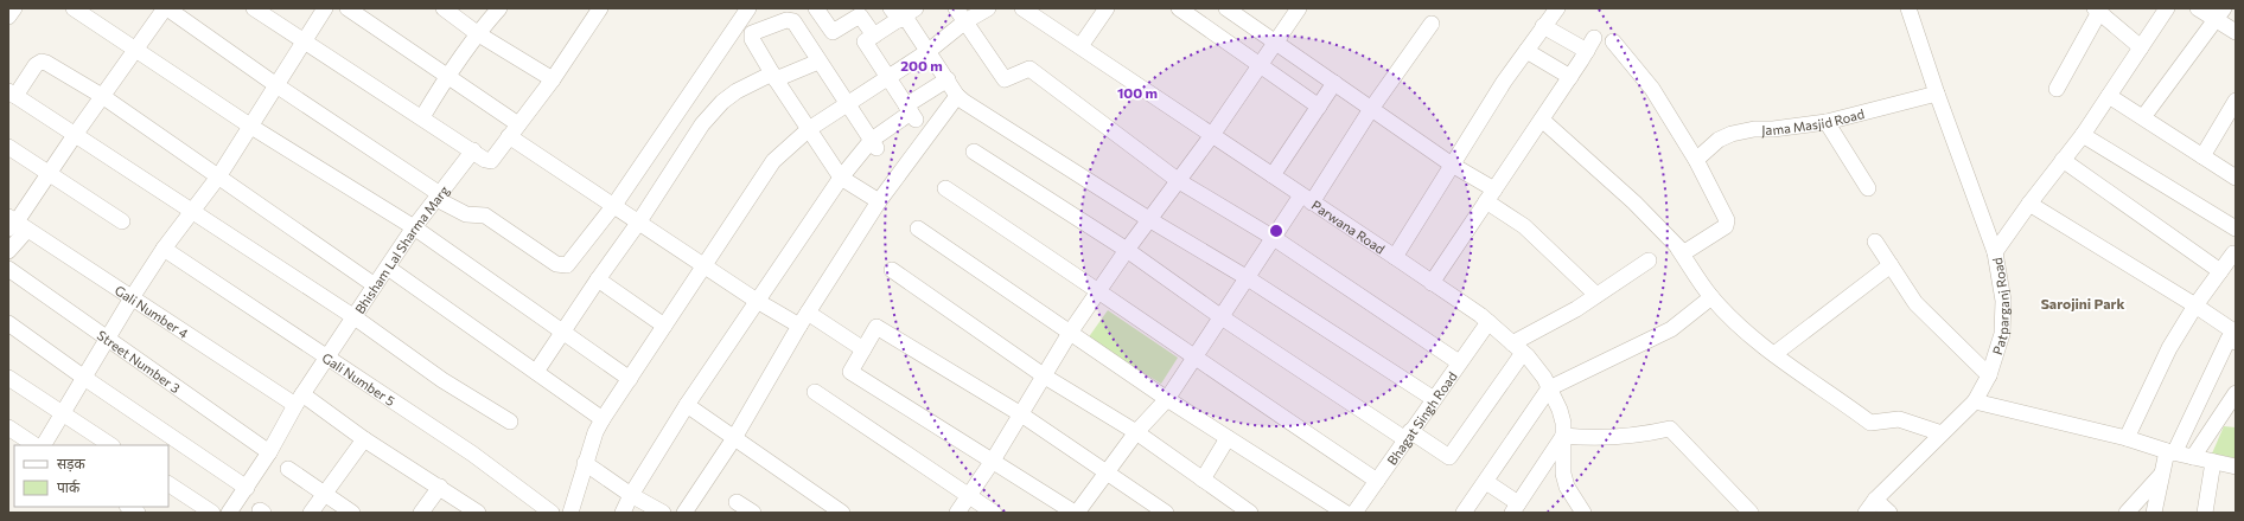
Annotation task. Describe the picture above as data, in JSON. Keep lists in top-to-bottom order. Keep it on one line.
{"streets":{"street":["Jama Masjid Road","Parwana Road","Bhisham Lal Sharma Marg","Patparganj Road","Gali Number 4","Street Number 3","Gali Number 5","Bhagat Singh Road"]},"crossings":[["Jama Masjid Road","Patparganj Road"],["Parwana Road","Bhagat Singh Road"],["Bhisham Lal Sharma Marg","Gali Number 4"],["Bhisham Lal Sharma Marg","Street Number 3"],["Bhisham Lal Sharma Marg","Gali Number 5"]],"districts":["Sarojini Park"],"legend":["सड़क","पार्क"],"rings":["200 m","100 m"]}
